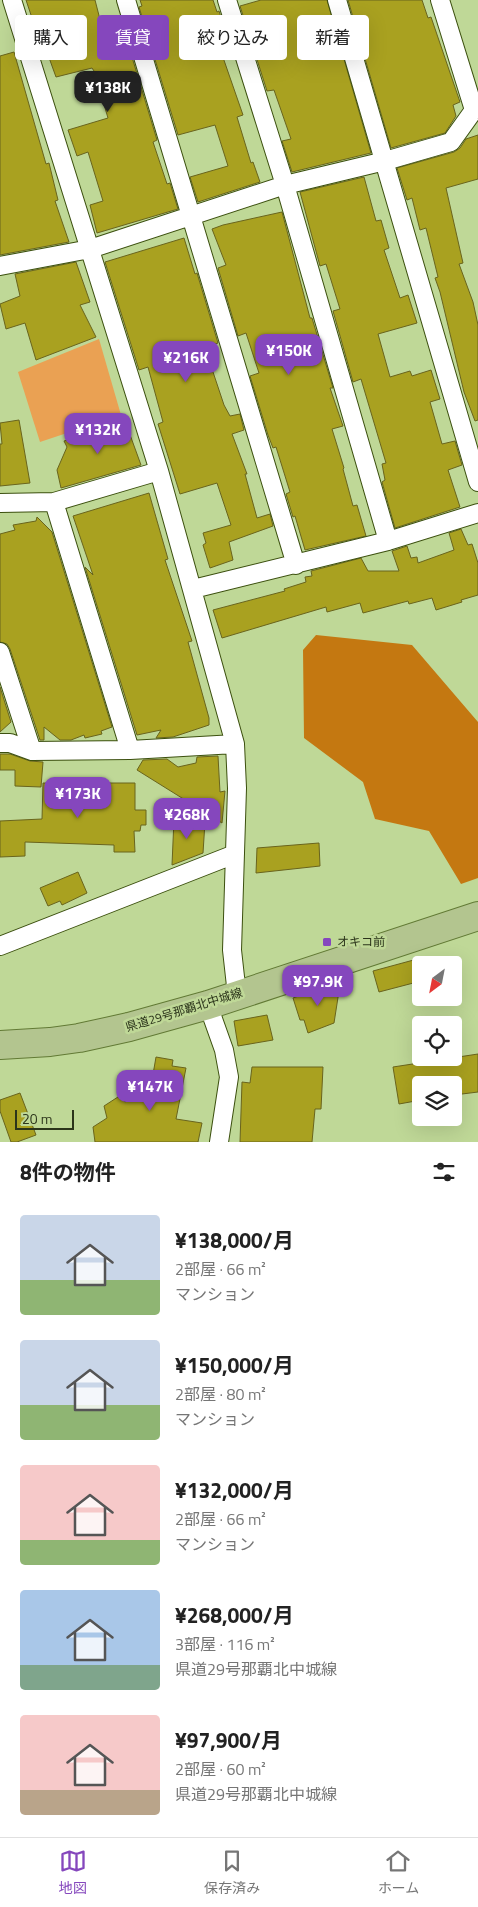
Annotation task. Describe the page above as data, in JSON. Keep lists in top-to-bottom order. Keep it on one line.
{"streets":{"main road":["県道29号那覇北中城線"]},"places":{"transit":["オキコ前"]},"scale_bar":"20 m","north":"bottom left","page":{"chip":["購入","賃貸","絞り込み","新着"],"price":["¥138K","¥150K","¥216K","¥132K","¥173K","¥268K","¥97.9K","¥147K"],"scale":"20 m","heading":"8件の物件","list":[{"name":"¥138,000/月","note":"2部屋 · 66 m² · マンション"},{"name":"¥150,000/月","note":"2部屋 · 80 m² · マンション"},{"name":"¥132,000/月","note":"2部屋 · 66 m² · マンション"},{"name":"¥268,000/月","note":"3部屋 · 116 m² · 県道29号那覇北中城線"},{"name":"¥97,900/月","note":"2部屋 · 60 m² · 県道29号那覇北中城線"}],"tabs":["地図","保存済み","ホーム"]}}
